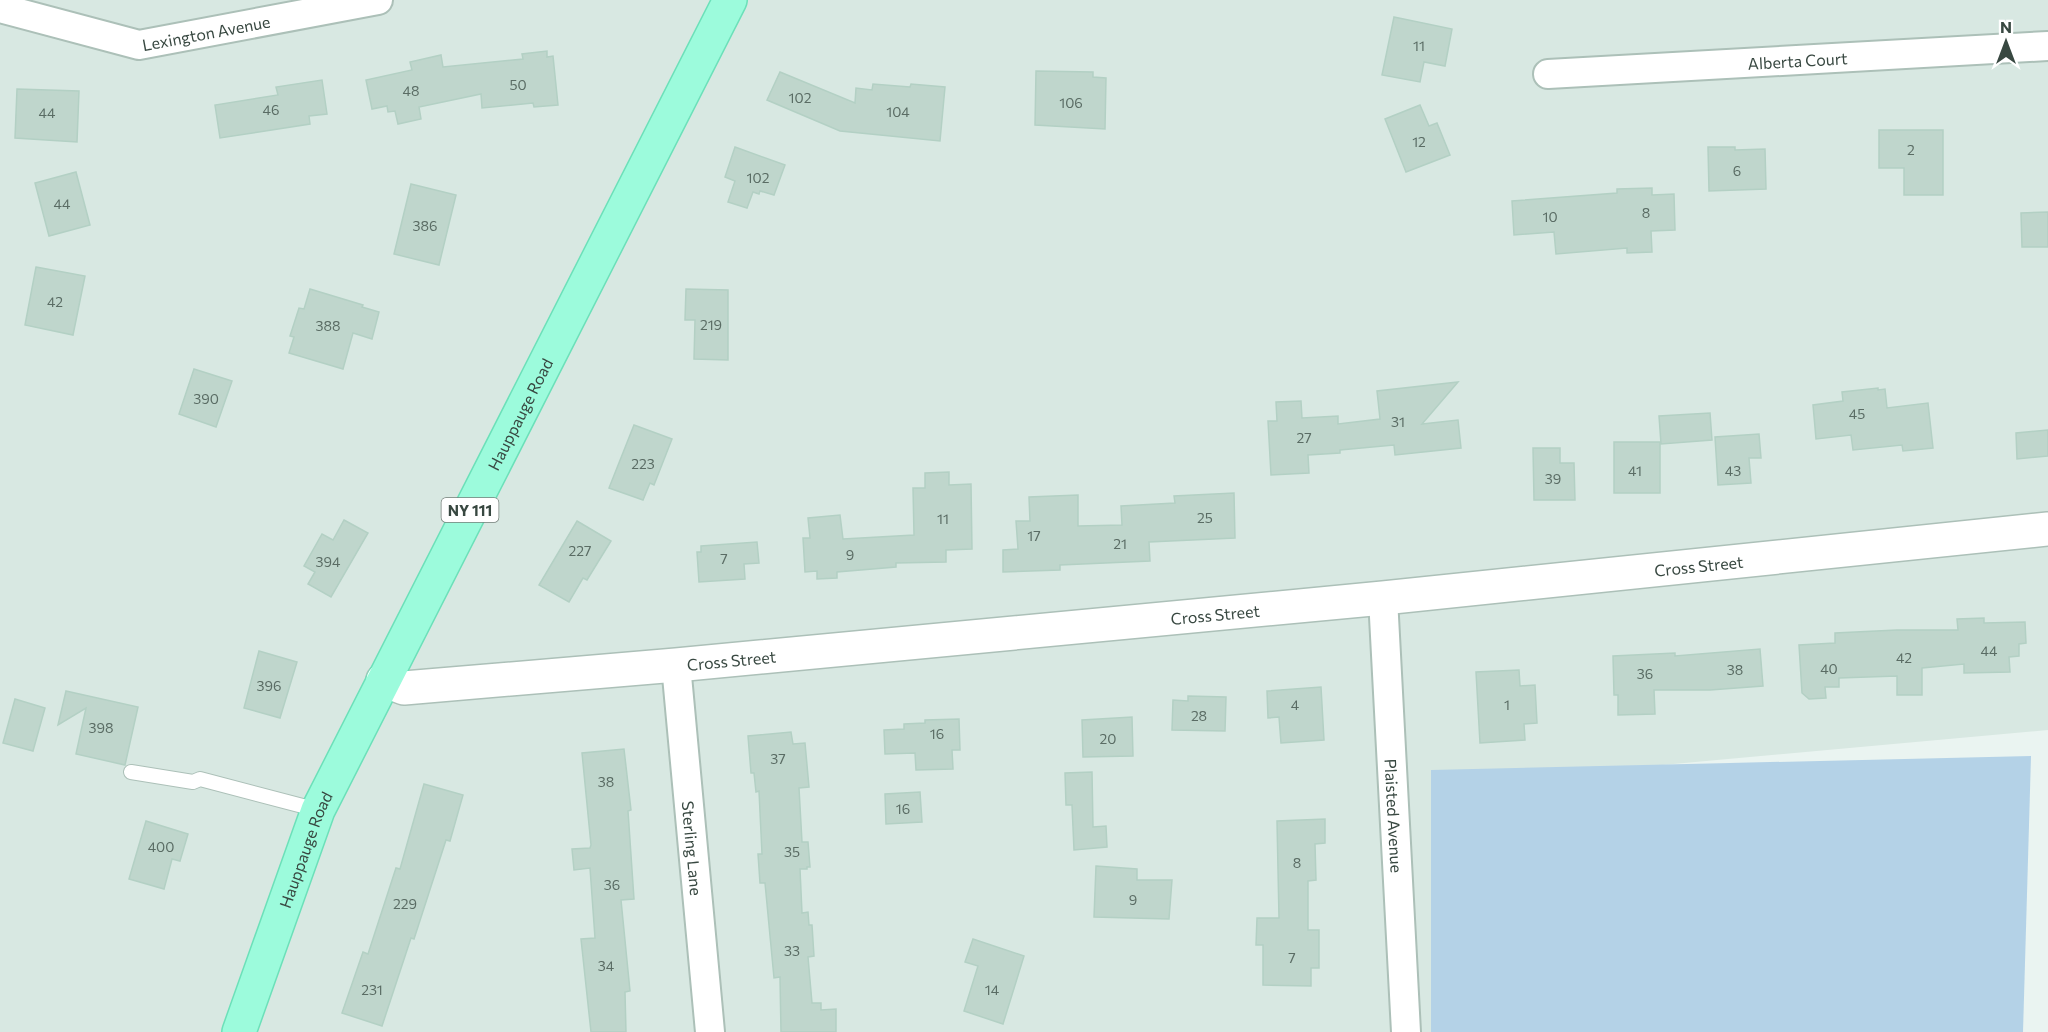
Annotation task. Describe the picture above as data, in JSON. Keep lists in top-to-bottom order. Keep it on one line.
{"streets":{"main road":["Hauppauge Road","NY 111"],"street":["Lexington Avenue","Alberta Court","Cross Street","Plaisted Avenue","Sterling Lane"]},"crossings":[["Hauppauge Road","Cross Street"],["Cross Street","Plaisted Avenue"],["Cross Street","Sterling Lane"]],"house_numbers":["11","50","48","102","106","46","104","44","12","2","6","102","44","8","10","386","42","219","388","390","45","31","27","223","41","43","39","25","11","17","21","227","9","7","394","44","42","40","38","36","396","4","1","28","398","16","20","37","38","16","400","35","8","36","9","229","33","7","34","231","14"],"north":"top"}
